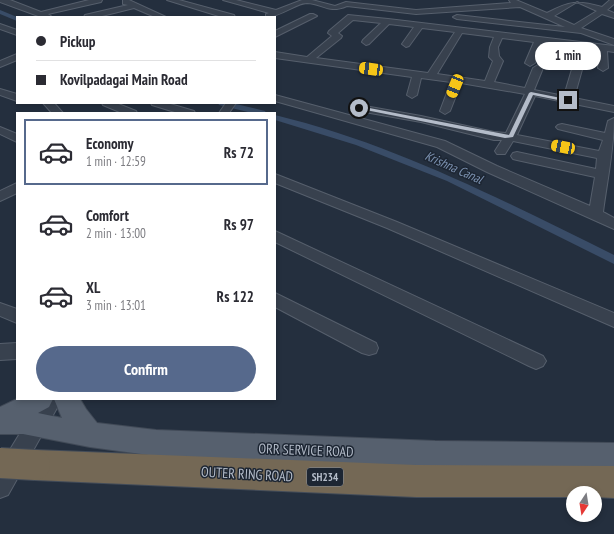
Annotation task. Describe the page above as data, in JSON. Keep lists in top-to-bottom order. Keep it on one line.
{"streets":{"highway":["OUTER RING ROAD","SH234"],"main road":["ORR SERVICE ROAD"]},"water":["Krishna Canal"],"north":"bottom","page":{"banner":["Pickup","Kovilpadagai Main Road"],"bubble":"1 min","list":[{"name":"Economy","note":"1 min · 12:59","value":"Rs 72"},{"name":"Comfort","note":"2 min · 13:00","value":"Rs 97"},{"name":"XL","note":"3 min · 13:01","value":"Rs 122"}],"buttons":"Confirm"}}
